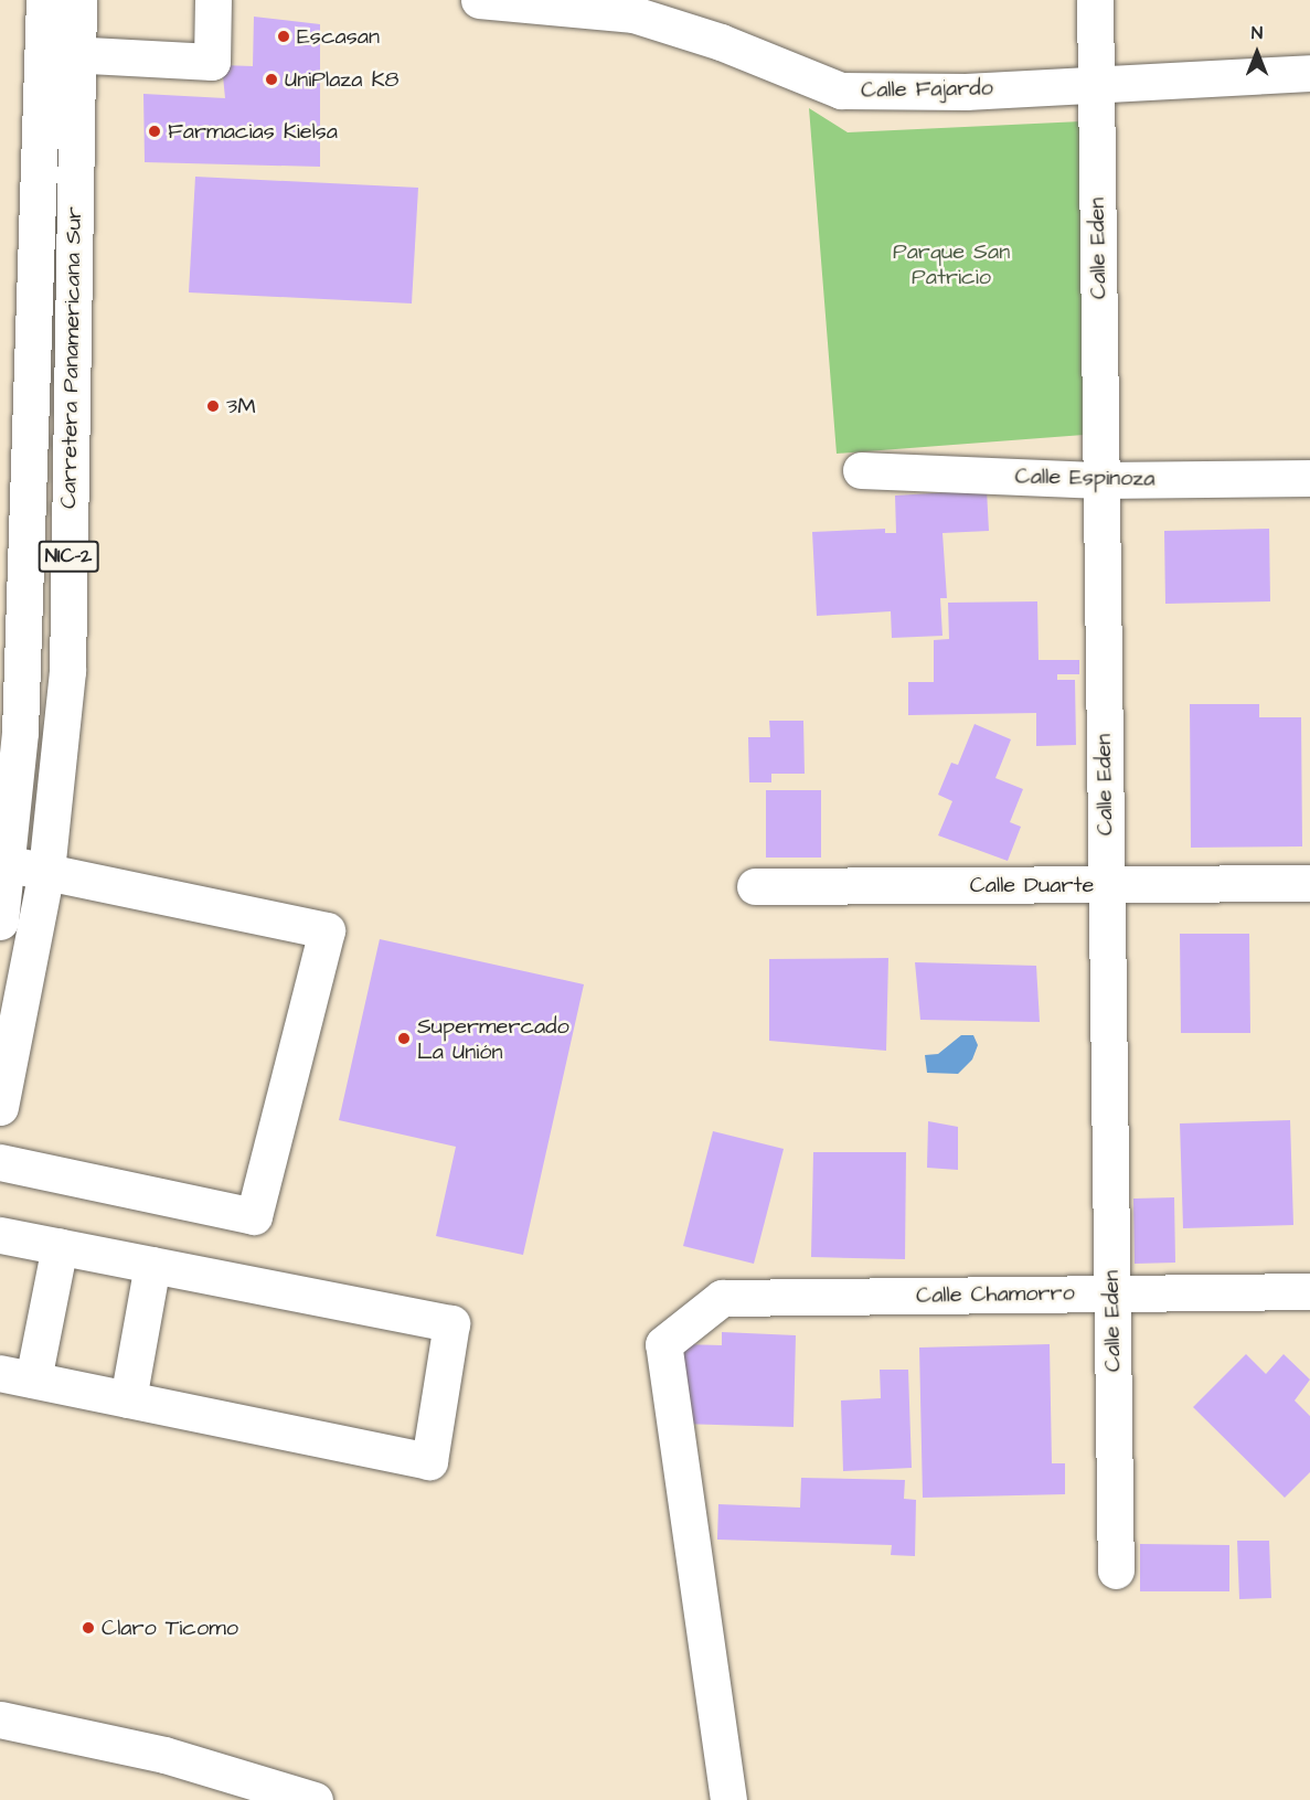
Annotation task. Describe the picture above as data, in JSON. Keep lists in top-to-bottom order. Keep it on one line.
{"streets":{"main road":["Calle Fajardo","Calle Eden","Carretera Panamericana Sur","Calle Espinoza","NIC-2","Calle Duarte","Calle Chamorro"]},"crossings":[["Calle Fajardo","Calle Eden"],["Calle Eden","Calle Espinoza"],["Calle Eden","Calle Duarte"],["Calle Eden","Calle Chamorro"]],"parks":["Parque San Patricio"],"places":["Escasan","UniPlaza K8","Farmacias Kielsa","3M","Supermercado La Unión","Claro Ticomo"],"north":"top"}
